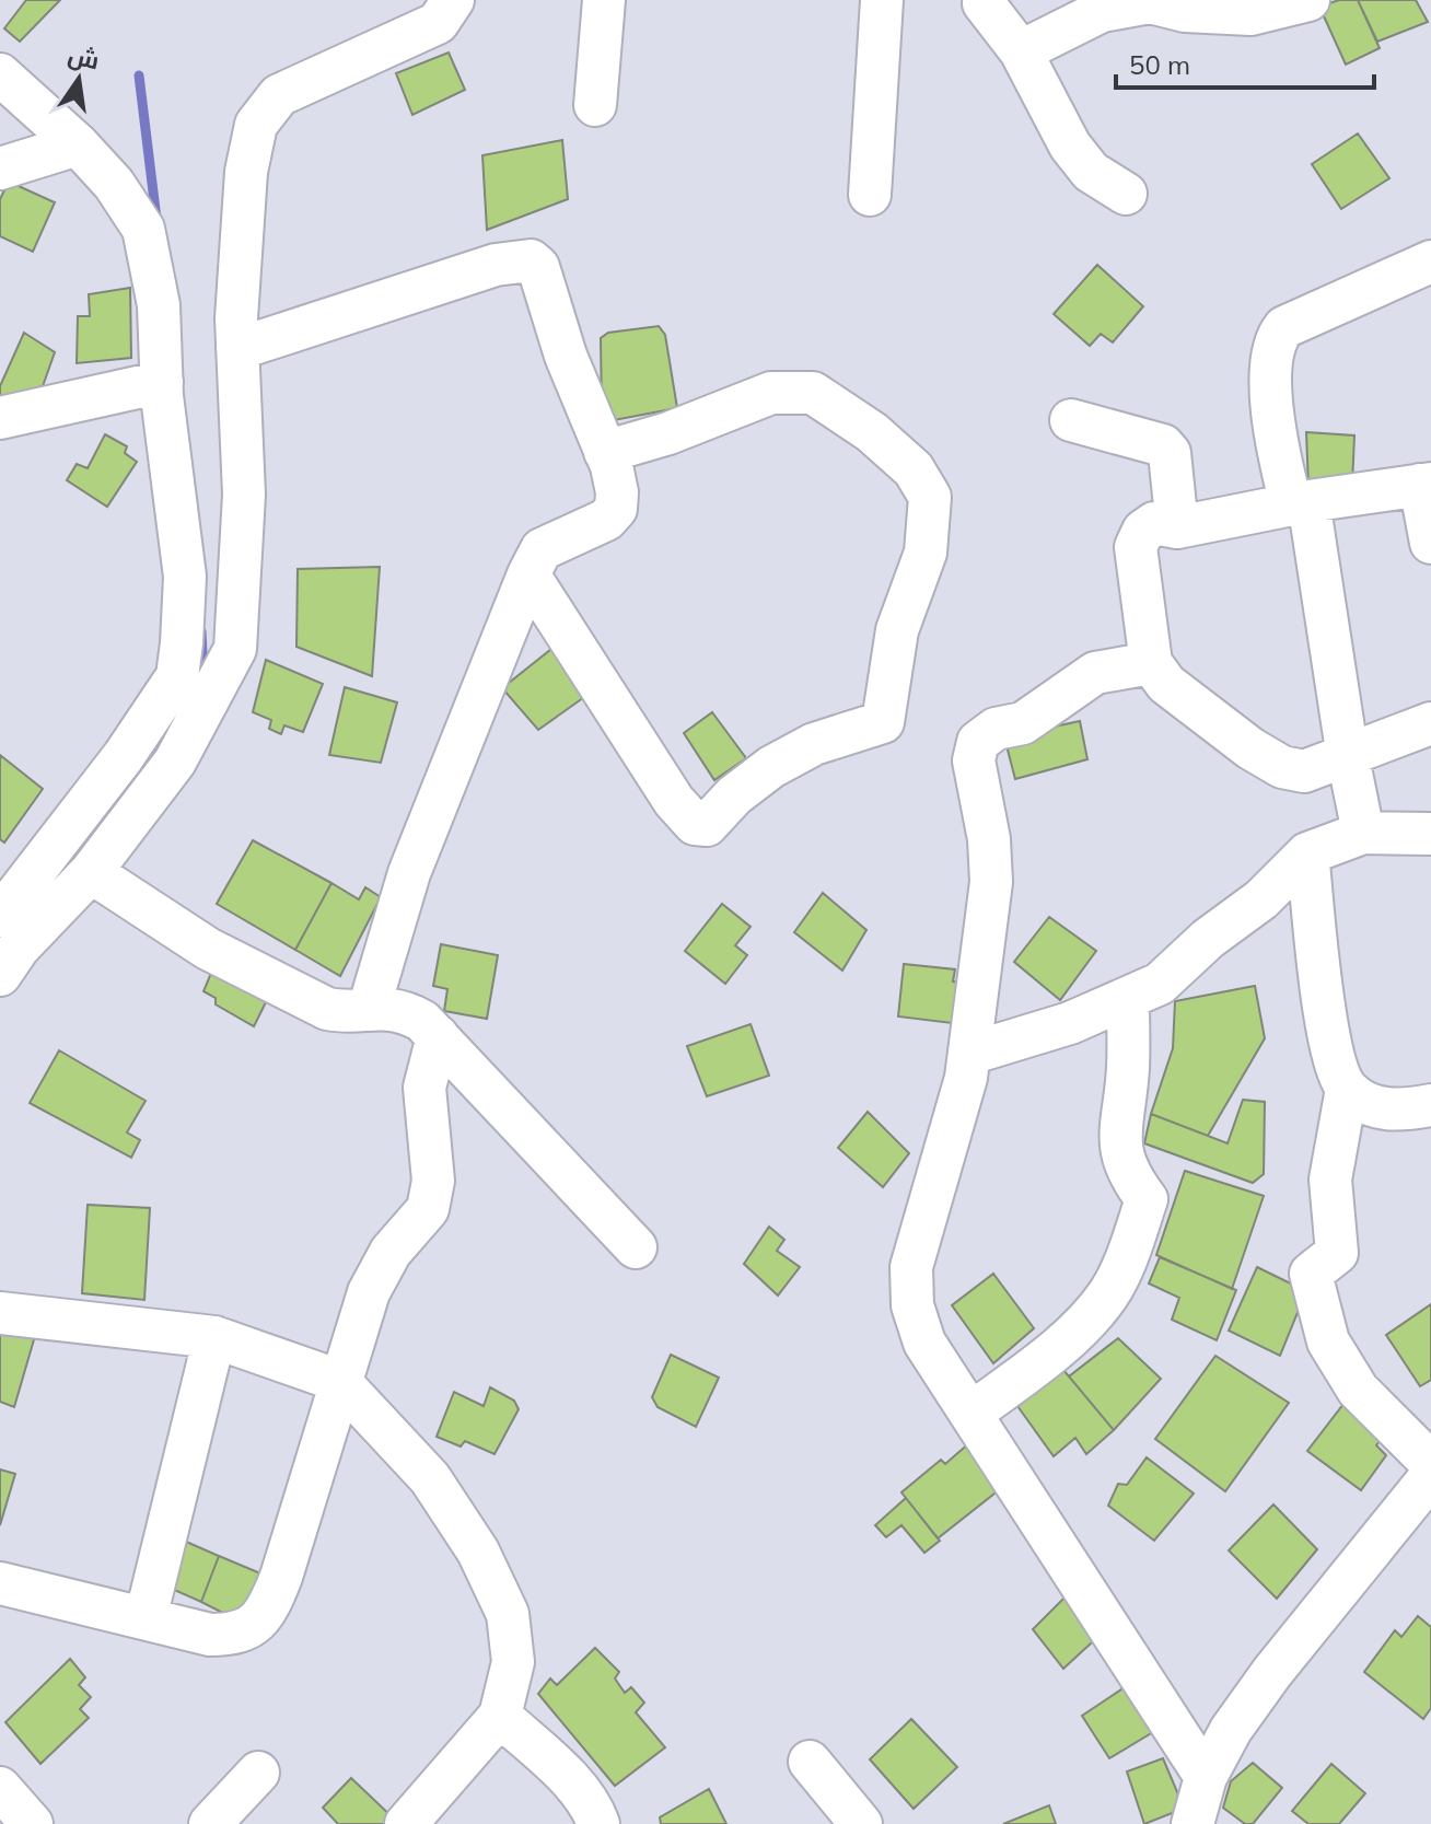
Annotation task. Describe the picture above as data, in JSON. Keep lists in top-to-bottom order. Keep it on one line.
{"scale_bar":"50 m","north":"top"}
